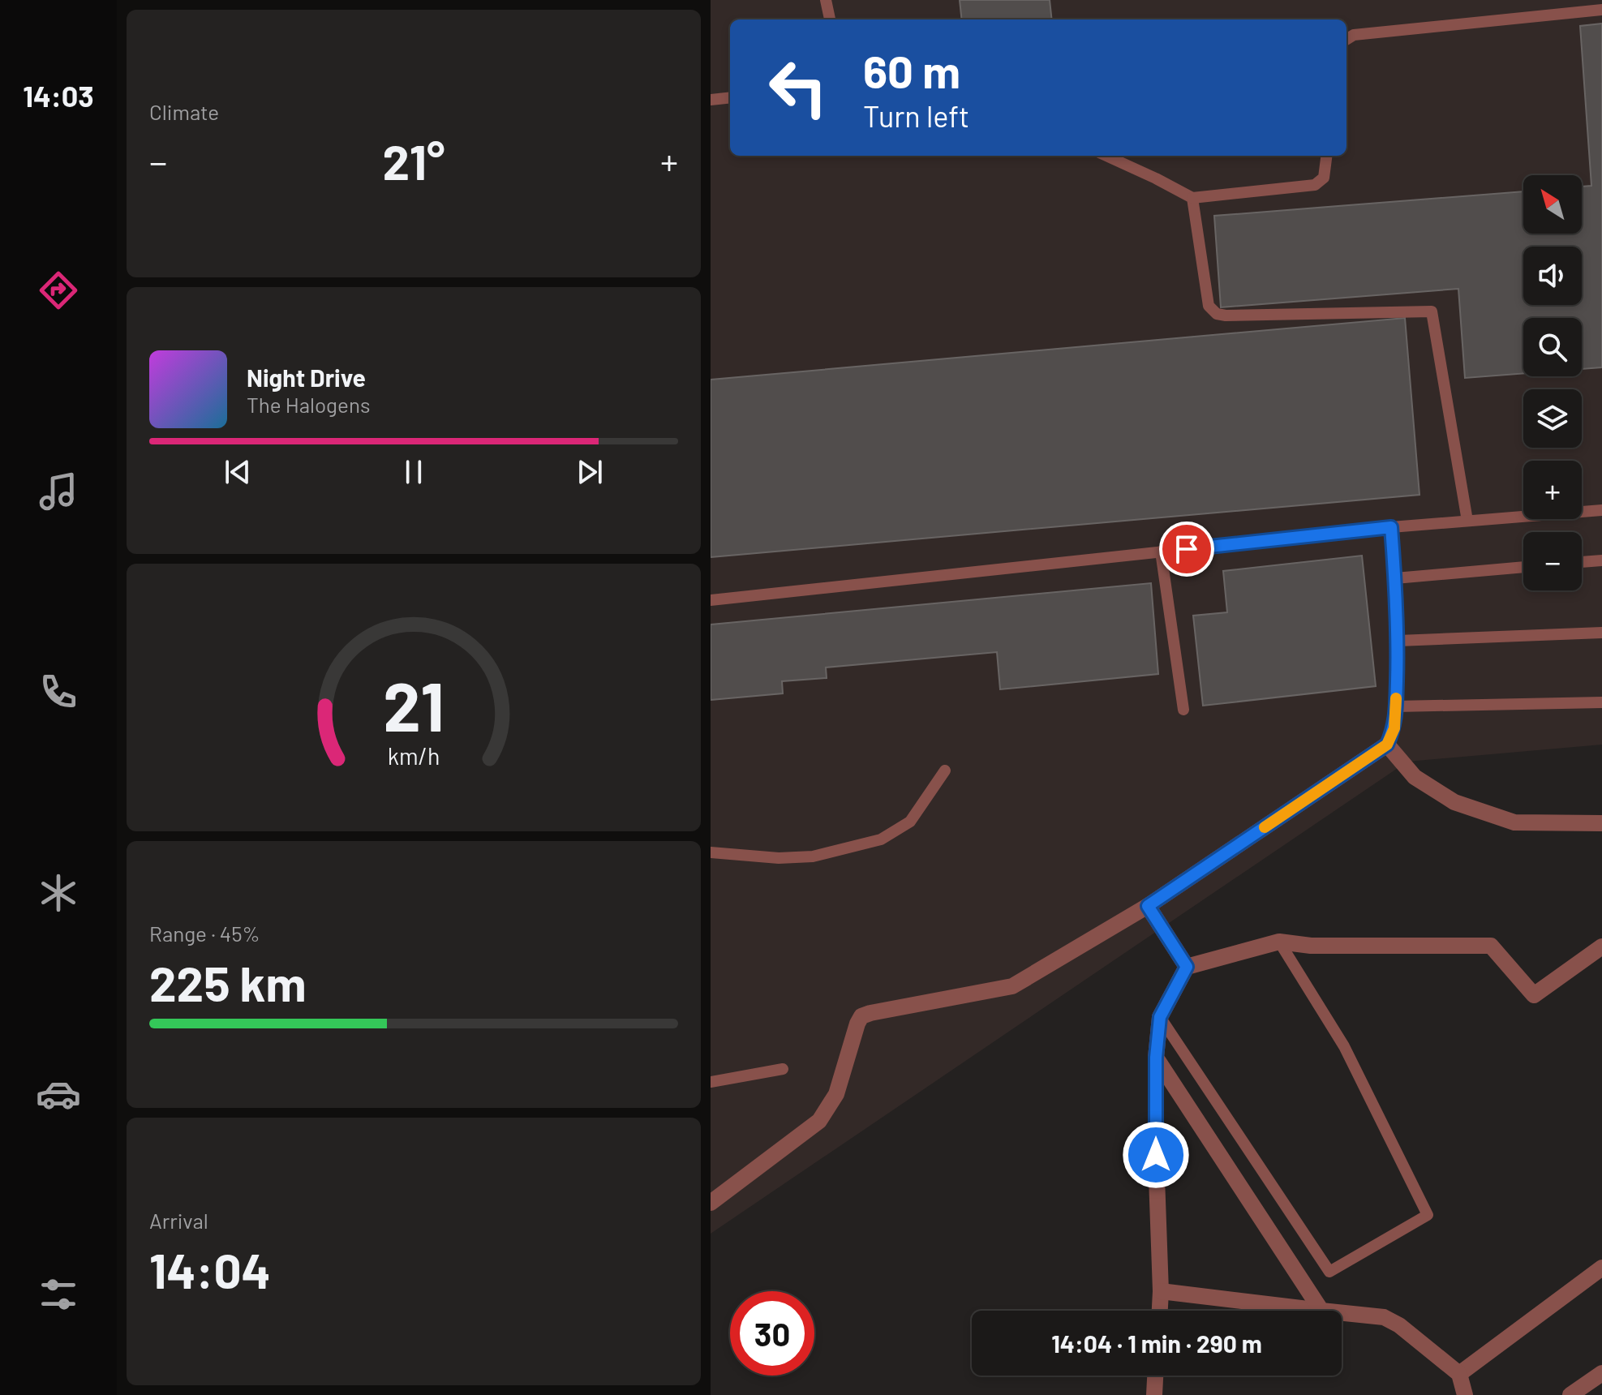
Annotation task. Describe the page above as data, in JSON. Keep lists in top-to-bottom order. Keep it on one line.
{"north":"top left","page":{"tabs":"14:03","tile":["Climate",["Range · 45%","225 km"],["Arrival","14:04"]],"turn":["60 m","Turn left"],"heat":["−","21°","+"],"map_buttons":["+","−"],"song":["Night Drive","The Halogens"],"limit":"30","trip":"14:04 · 1 min · 290 m","gauge":["21","km/h"]}}
